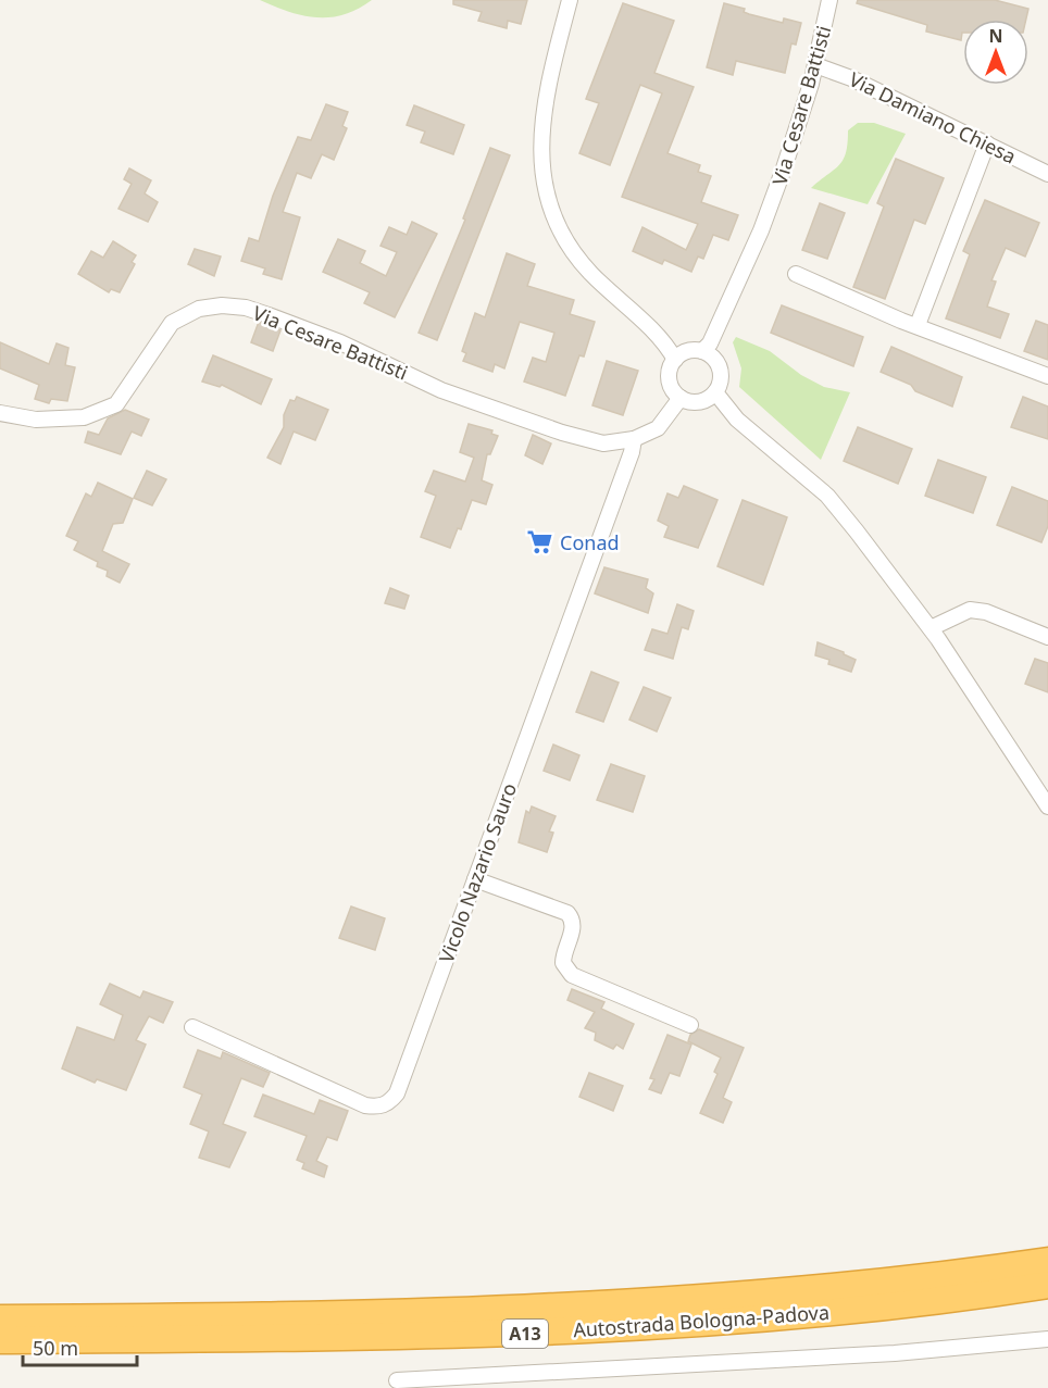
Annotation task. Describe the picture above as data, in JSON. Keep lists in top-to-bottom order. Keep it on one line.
{"streets":{"highway":["Autostrada Bologna-Padova","A13"],"street":["Via Cesare Battisti","Via Damiano Chiesa","Vicolo Nazario Sauro"]},"crossings":[["Via Cesare Battisti","Via Damiano Chiesa"],["Via Cesare Battisti","Vicolo Nazario Sauro"]],"places":{"supermarket":["Conad"]},"scale_bar":"50 m","north":"top"}
